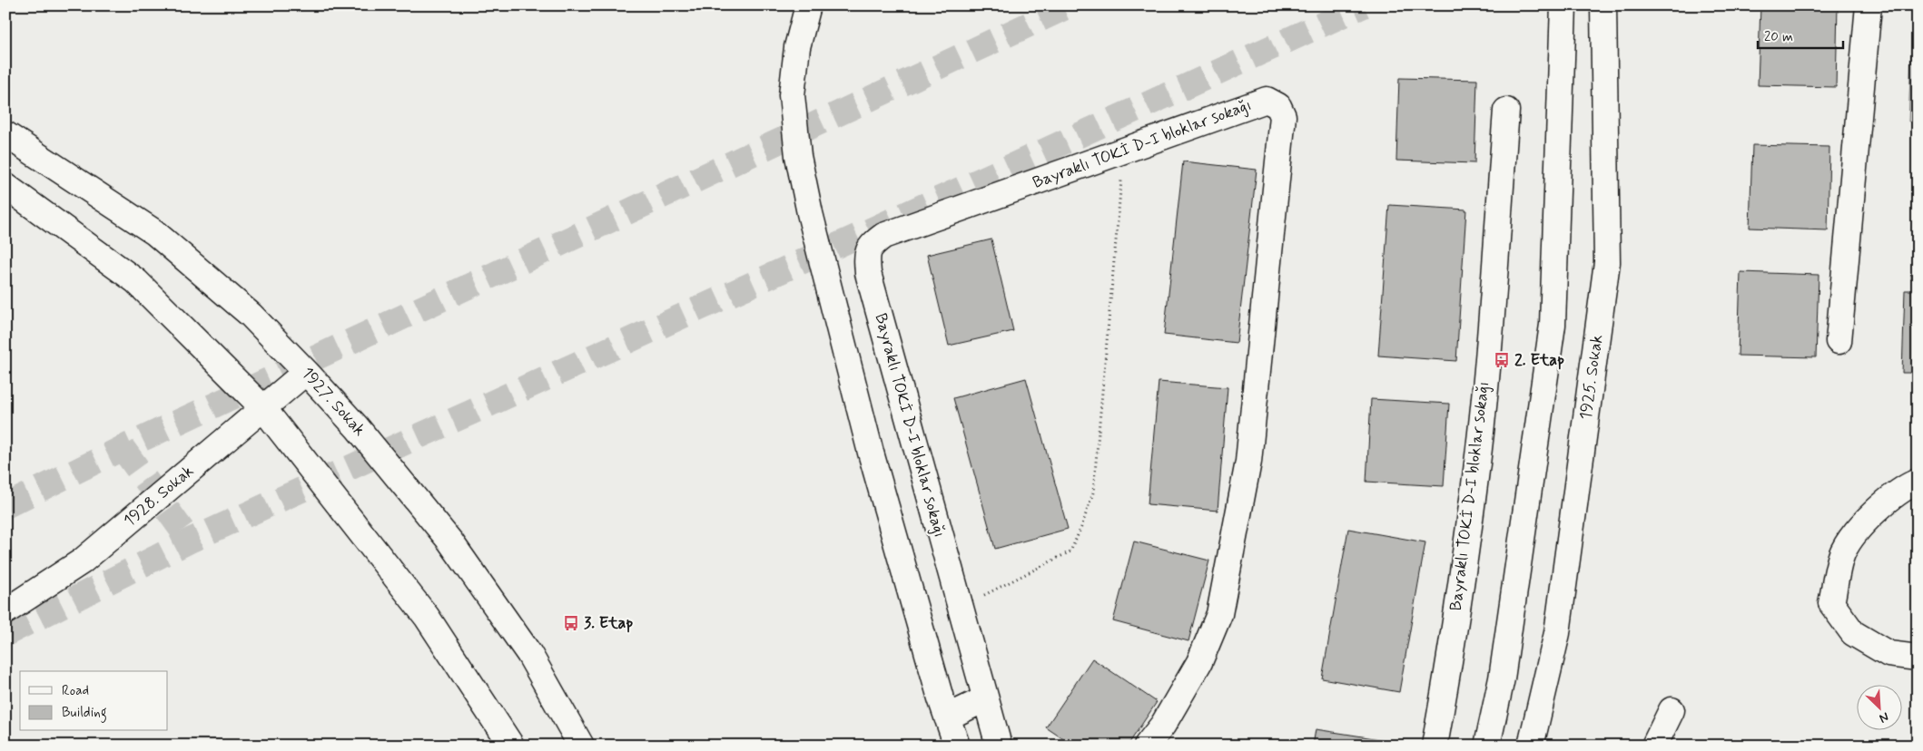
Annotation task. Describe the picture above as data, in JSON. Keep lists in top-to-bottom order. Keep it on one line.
{"streets":{"street":["Bayraklı TOKİ D-I bloklar sokağı","1925. Sokak","1927. Sokak","1928. Sokak"]},"crossings":[["1927. Sokak","1928. Sokak"]],"places":{"bus stop":["2. Etap","3. Etap"]},"legend":["Road","Building"],"scale_bar":"20 m","north":"bottom right"}
